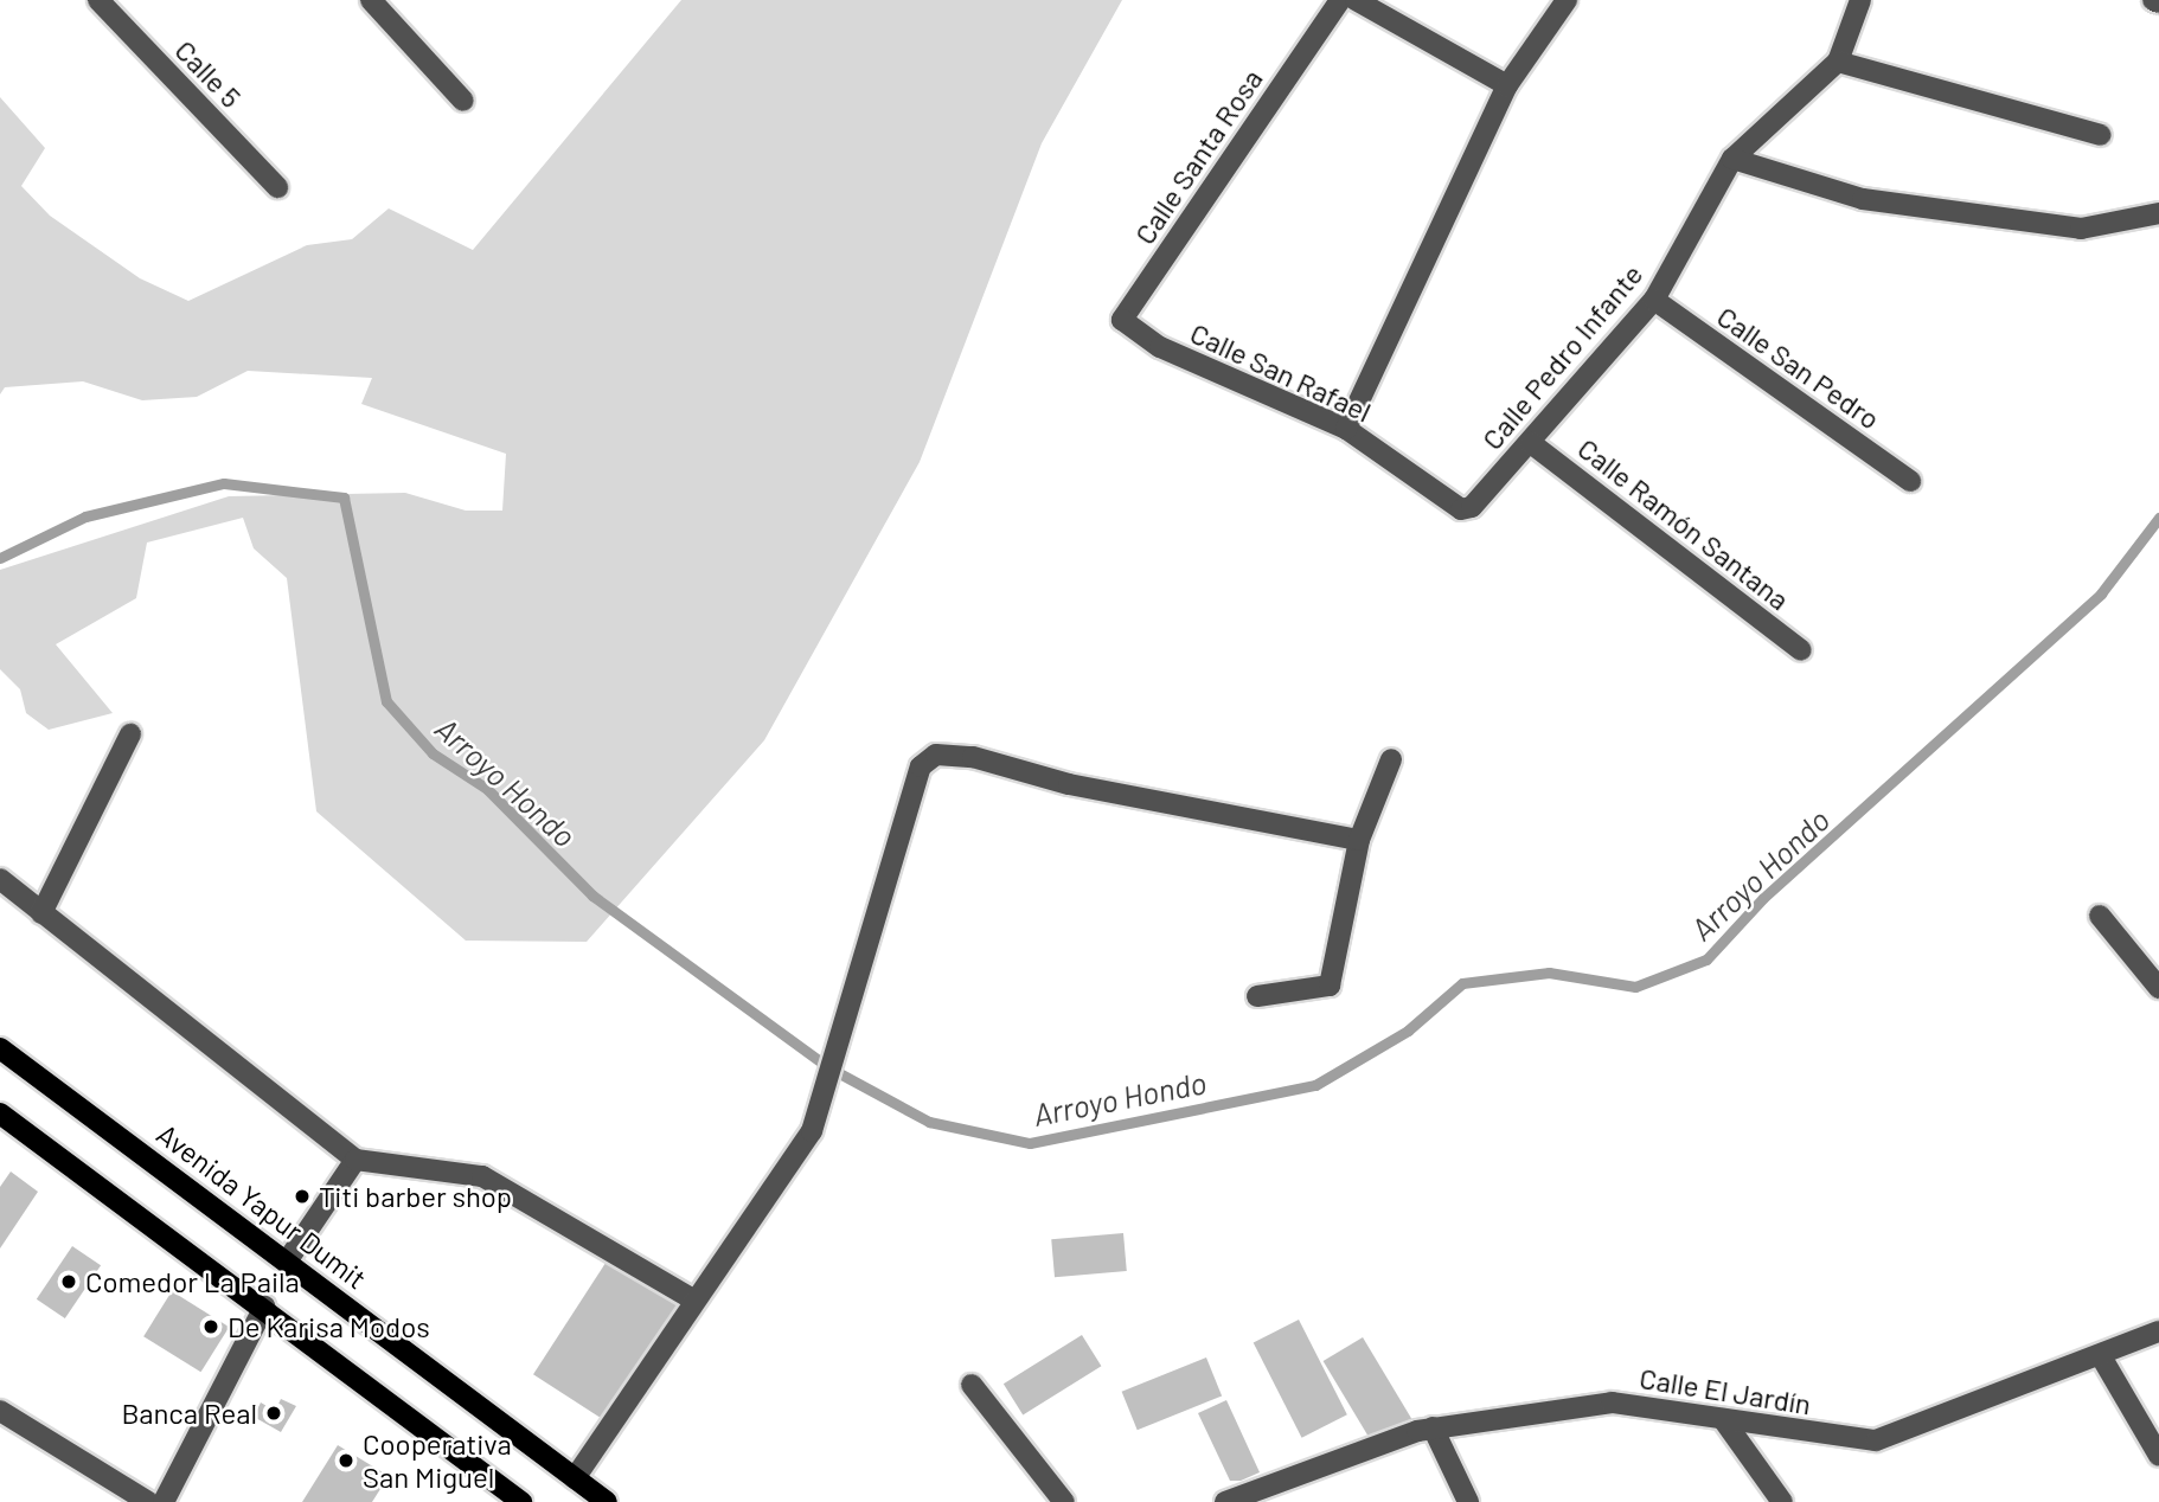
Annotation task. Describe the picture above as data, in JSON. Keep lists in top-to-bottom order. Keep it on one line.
{"streets":{"main road":["Avenida Yapur Dumit"],"street":["Calle 5","Calle Santa Rosa","Calle Pedro Infante","Calle San Pedro","Calle San Rafael","Calle Ramón Santana","Calle El Jardín"]},"crossings":[["Calle Santa Rosa","Calle San Rafael"],["Calle Pedro Infante","Calle San Pedro"],["Calle Pedro Infante","Calle San Rafael"],["Calle Pedro Infante","Calle Ramón Santana"]],"water":["Arroyo Hondo"],"places":["Titi barber shop","Comedor La Paila","De Karisa Modos","Banca Real","Cooperativa San Miguel"]}
